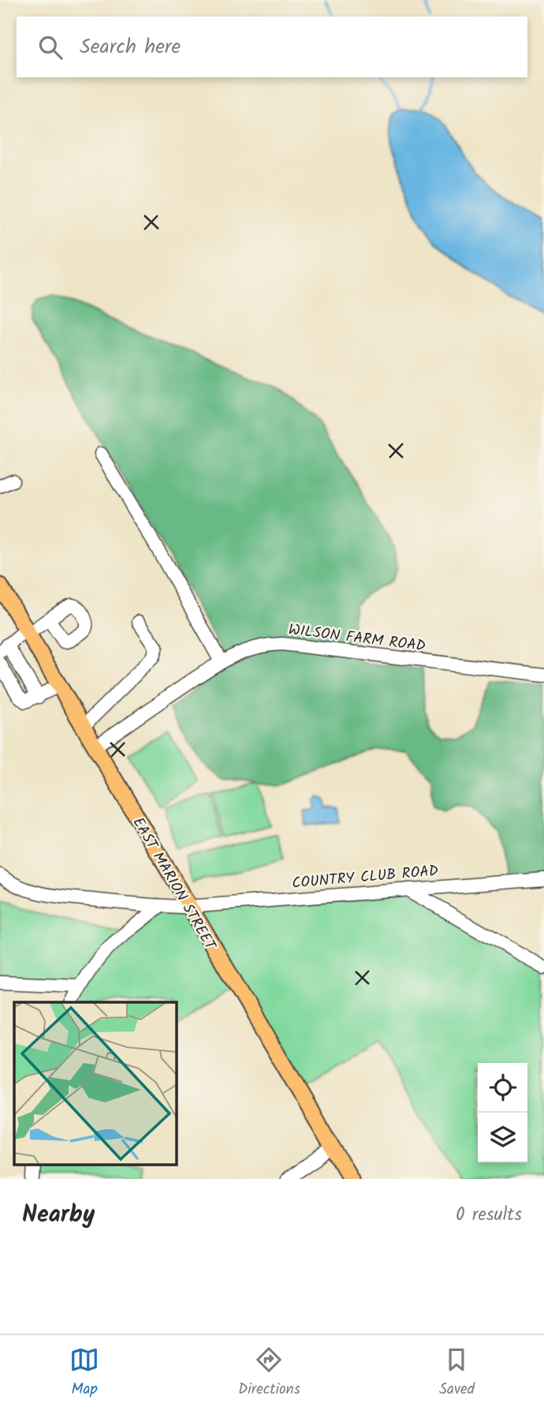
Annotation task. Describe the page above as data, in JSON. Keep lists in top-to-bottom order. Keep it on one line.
{"streets":{"main road":["EAST MARION STREET"],"street":["WILSON FARM ROAD","COUNTRY CLUB ROAD"]},"crossings":[["WILSON FARM ROAD","EAST MARION STREET"],["COUNTRY CLUB ROAD","EAST MARION STREET"]],"page":{"search":"Search here","heading":["Nearby","0 results"],"nav":["Map","Directions","Saved"]}}
